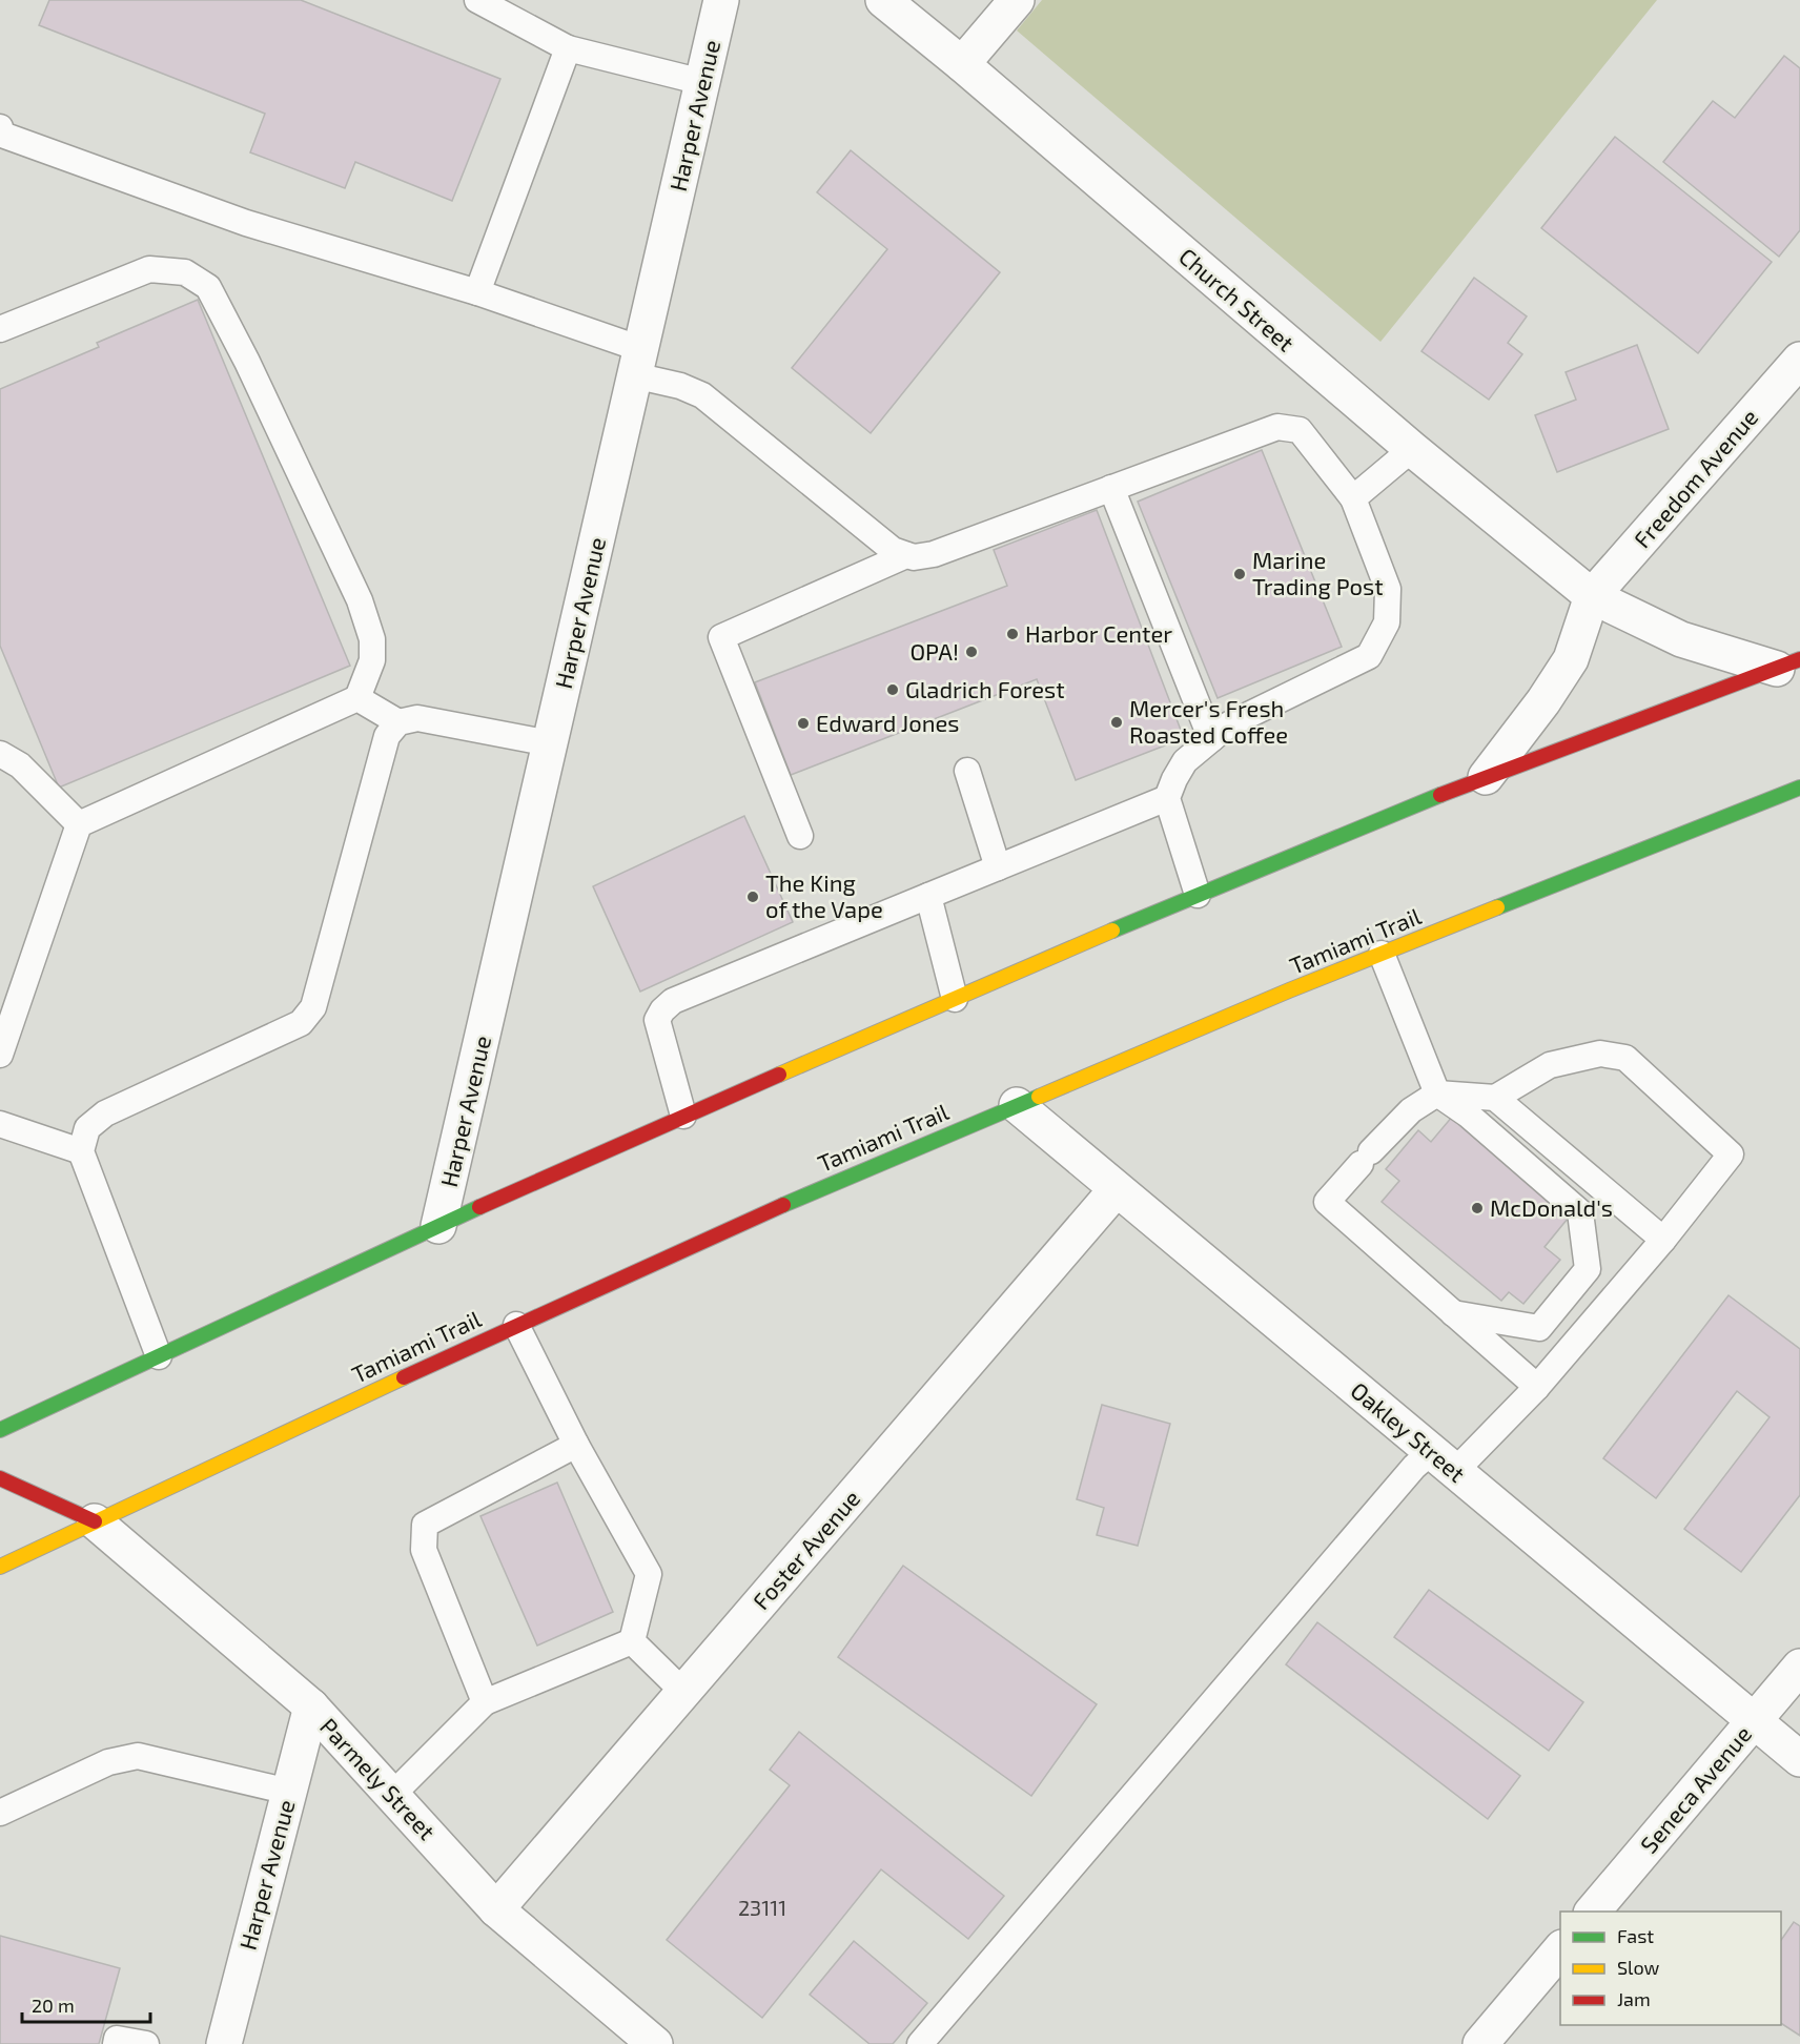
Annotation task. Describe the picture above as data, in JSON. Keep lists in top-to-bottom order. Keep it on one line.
{"streets":{"main road":["Tamiami Trail"],"street":["Harper Avenue","Church Street","Freedom Avenue","Oakley Street","Foster Avenue","Parmely Street","Seneca Avenue"]},"crossings":[["Harper Avenue","Parmely Street"],["Church Street","Freedom Avenue"],["Tamiami Trail","Oakley Street"],["Tamiami Trail","Parmely Street"],["Oakley Street","Foster Avenue"],["Oakley Street","Seneca Avenue"],["Foster Avenue","Parmely Street"]],"places":["Marine Trading Post","Harbor Center","OPA!","Gladrich Forest","Mercer's Fresh Roasted Coffee","Edward Jones","The King of the Vape","McDonald's"],"house_numbers":["23111"],"legend":["Fast","Slow","Jam"],"scale_bar":"20 m"}
